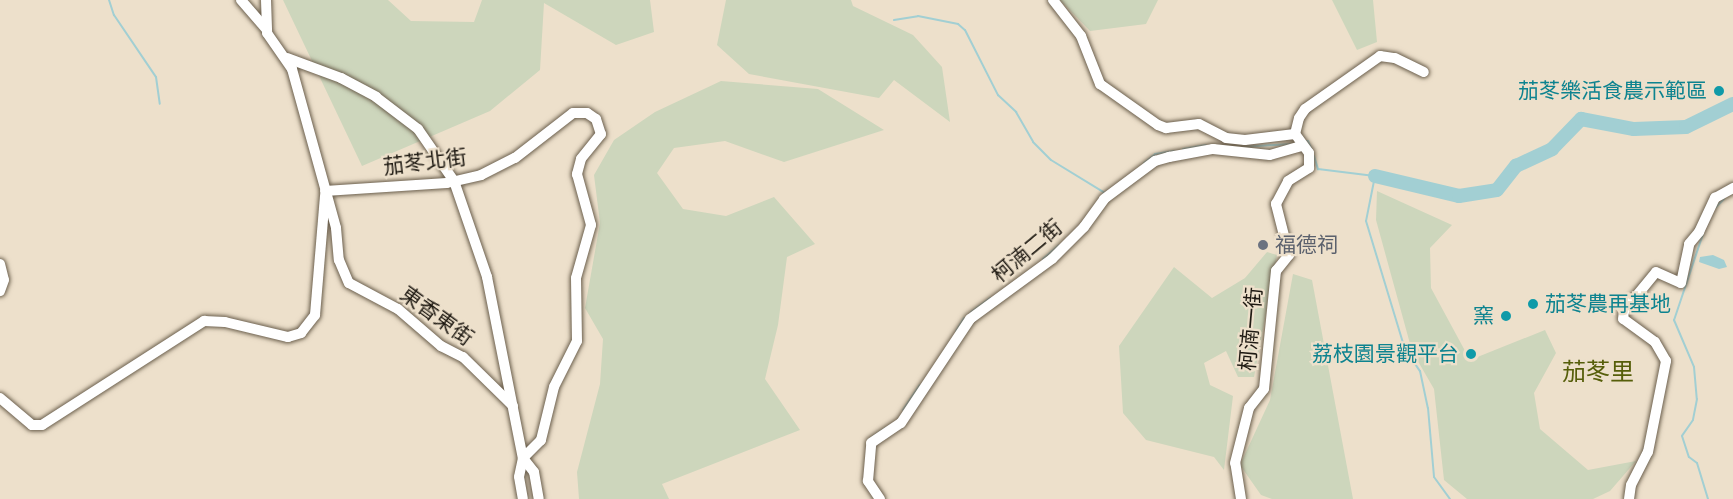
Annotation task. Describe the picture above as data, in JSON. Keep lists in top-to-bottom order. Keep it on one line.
{"streets":{"street":["茄苳北街","柯湳二街","東香東街","柯湳一街"]},"crossings":[["茄苳北街","東香東街"],["柯湳二街","柯湳一街"]],"districts":["茄苳里"],"places":["茄苳樂活食農示範區","福德祠","茄苳農再基地","窯","荔枝園景觀平台"]}
